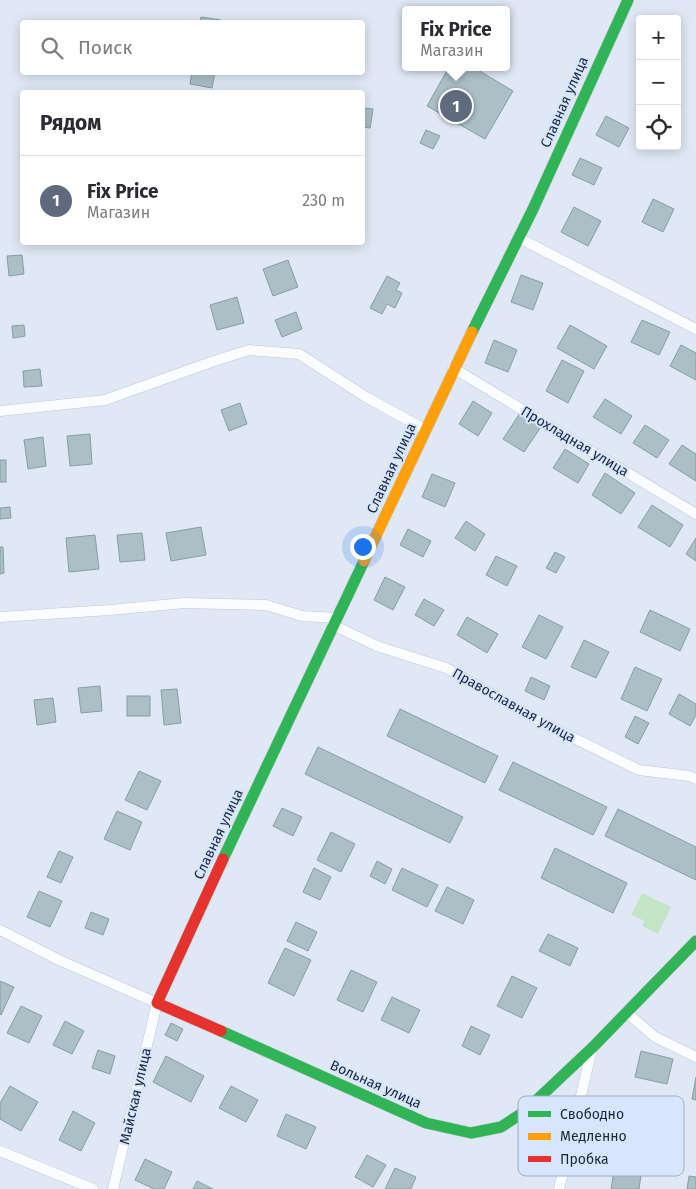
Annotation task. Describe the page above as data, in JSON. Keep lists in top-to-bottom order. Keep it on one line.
{"streets":{"street":["Славная улица","Прохладная улица","Православная улица","Вольная улица","Майская улица"]},"crossings":[["Славная улица","Прохладная улица"],["Славная улица","Православная улица"],["Славная улица","Вольная улица"],["Славная улица","Майская улица"],["Вольная улица","Майская улица"]],"legend":["Свободно","Медленно","Пробка"],"page":{"popup":["Fix Price","Магазин"],"map_buttons":["+","−"],"search":"Поиск","pins":"1","heading":"Рядом","list":[{"mark":"1","name":"Fix Price","note":"Магазин","value":"230 m"}]}}
